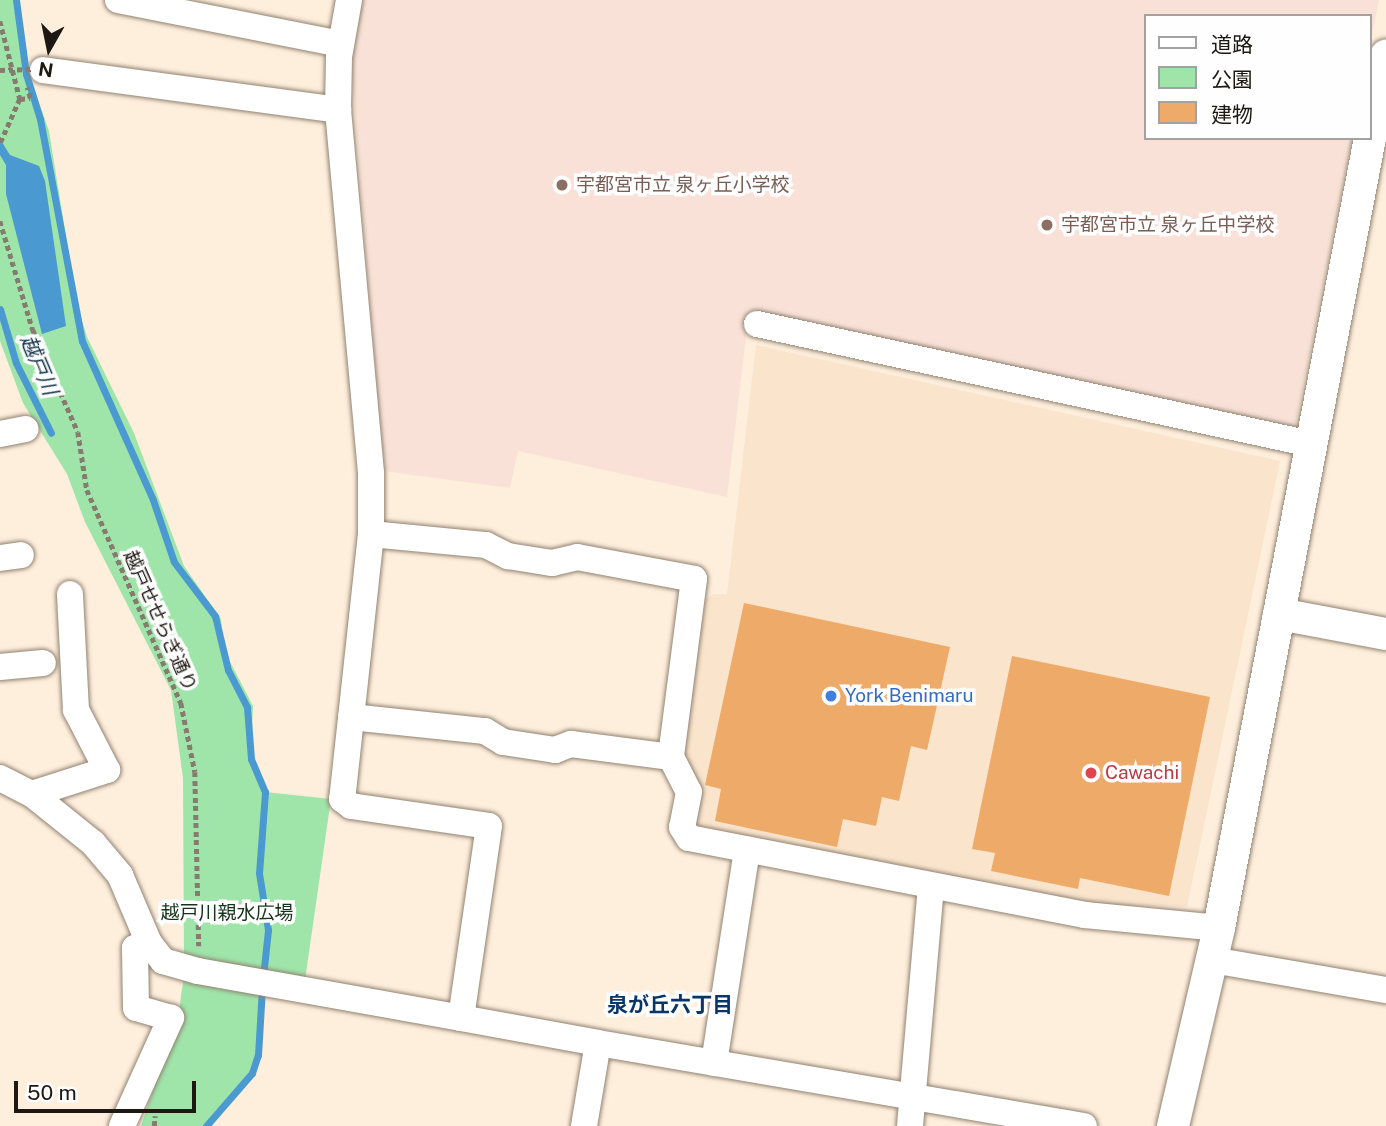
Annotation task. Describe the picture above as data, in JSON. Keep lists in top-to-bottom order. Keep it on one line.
{"streets":{"path":["越戸せせらぎ通り"]},"districts":["泉が丘六丁目"],"water":["越戸川"],"parks":["越戸川親水広場"],"places":["宇都宮市立 泉ヶ丘小学校","宇都宮市立 泉ヶ丘中学校","York Benimaru","Cawachi"],"legend":["道路","公園","建物"],"scale_bar":"50 m","north":"bottom"}
